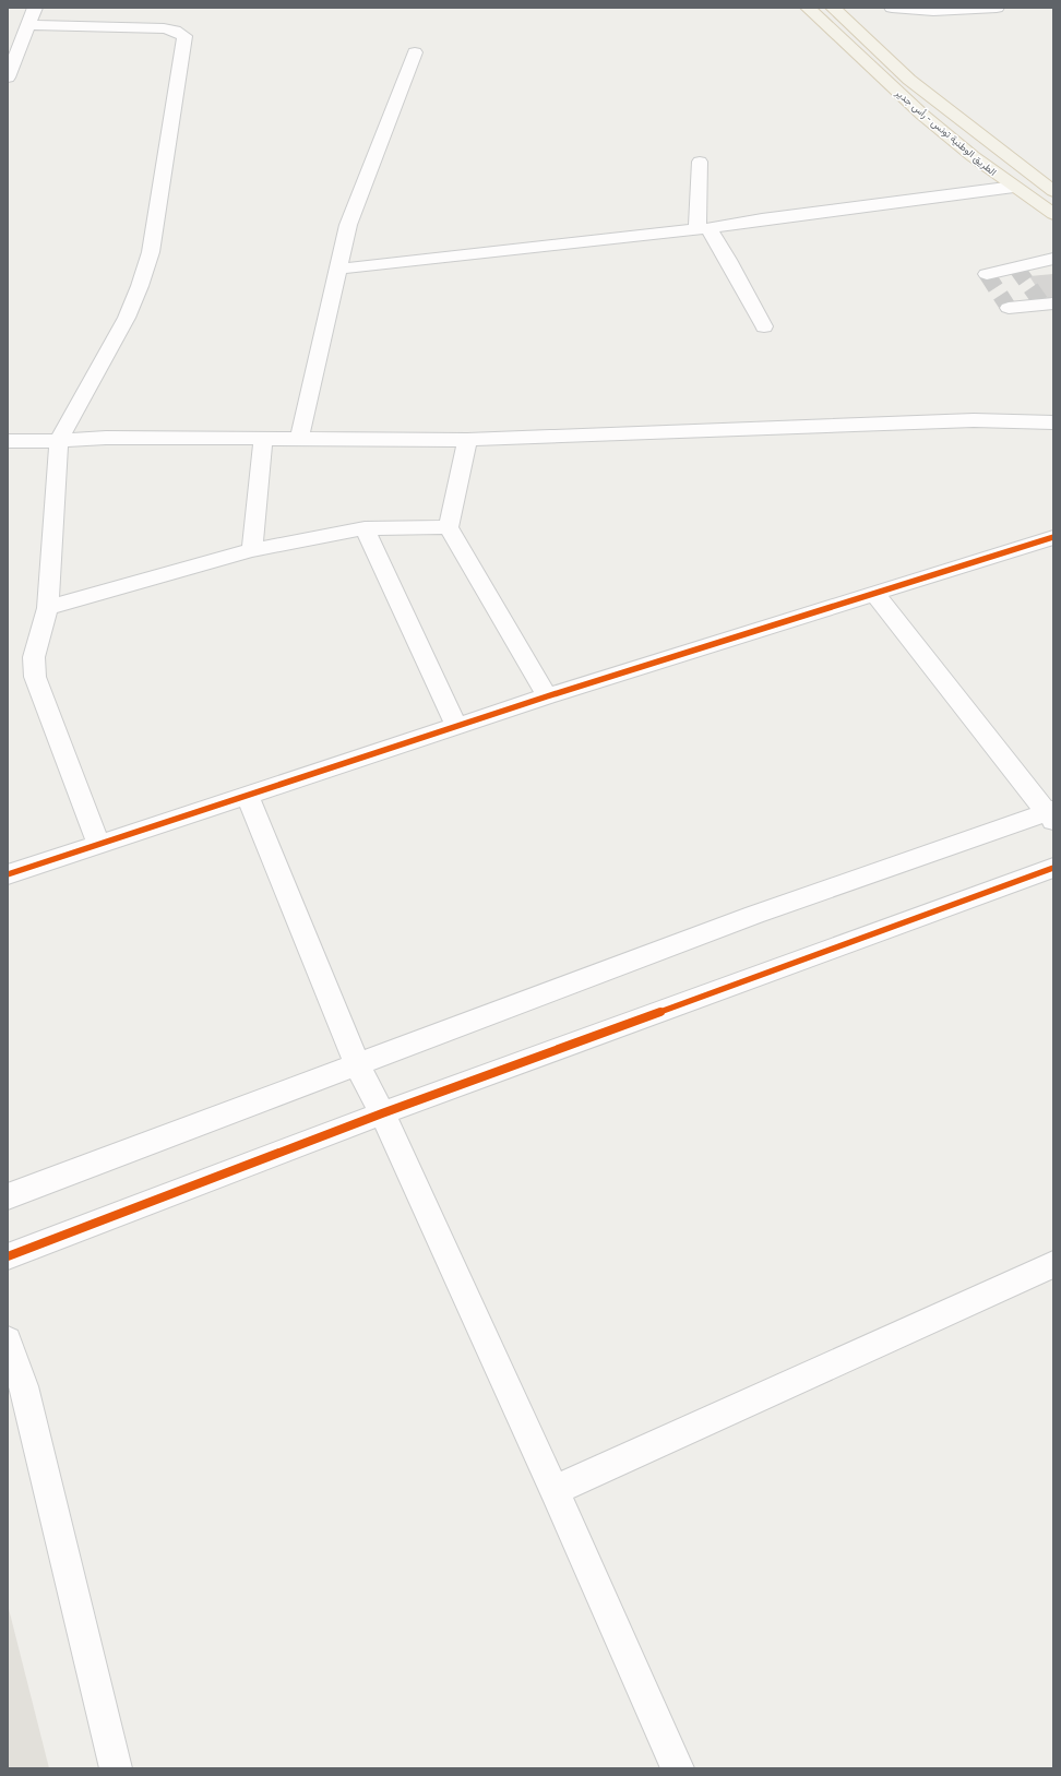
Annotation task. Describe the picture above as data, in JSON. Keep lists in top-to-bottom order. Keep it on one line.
{"streets":{"main road":["الطريق الوطنية تونس - رأس جدير"]}}
